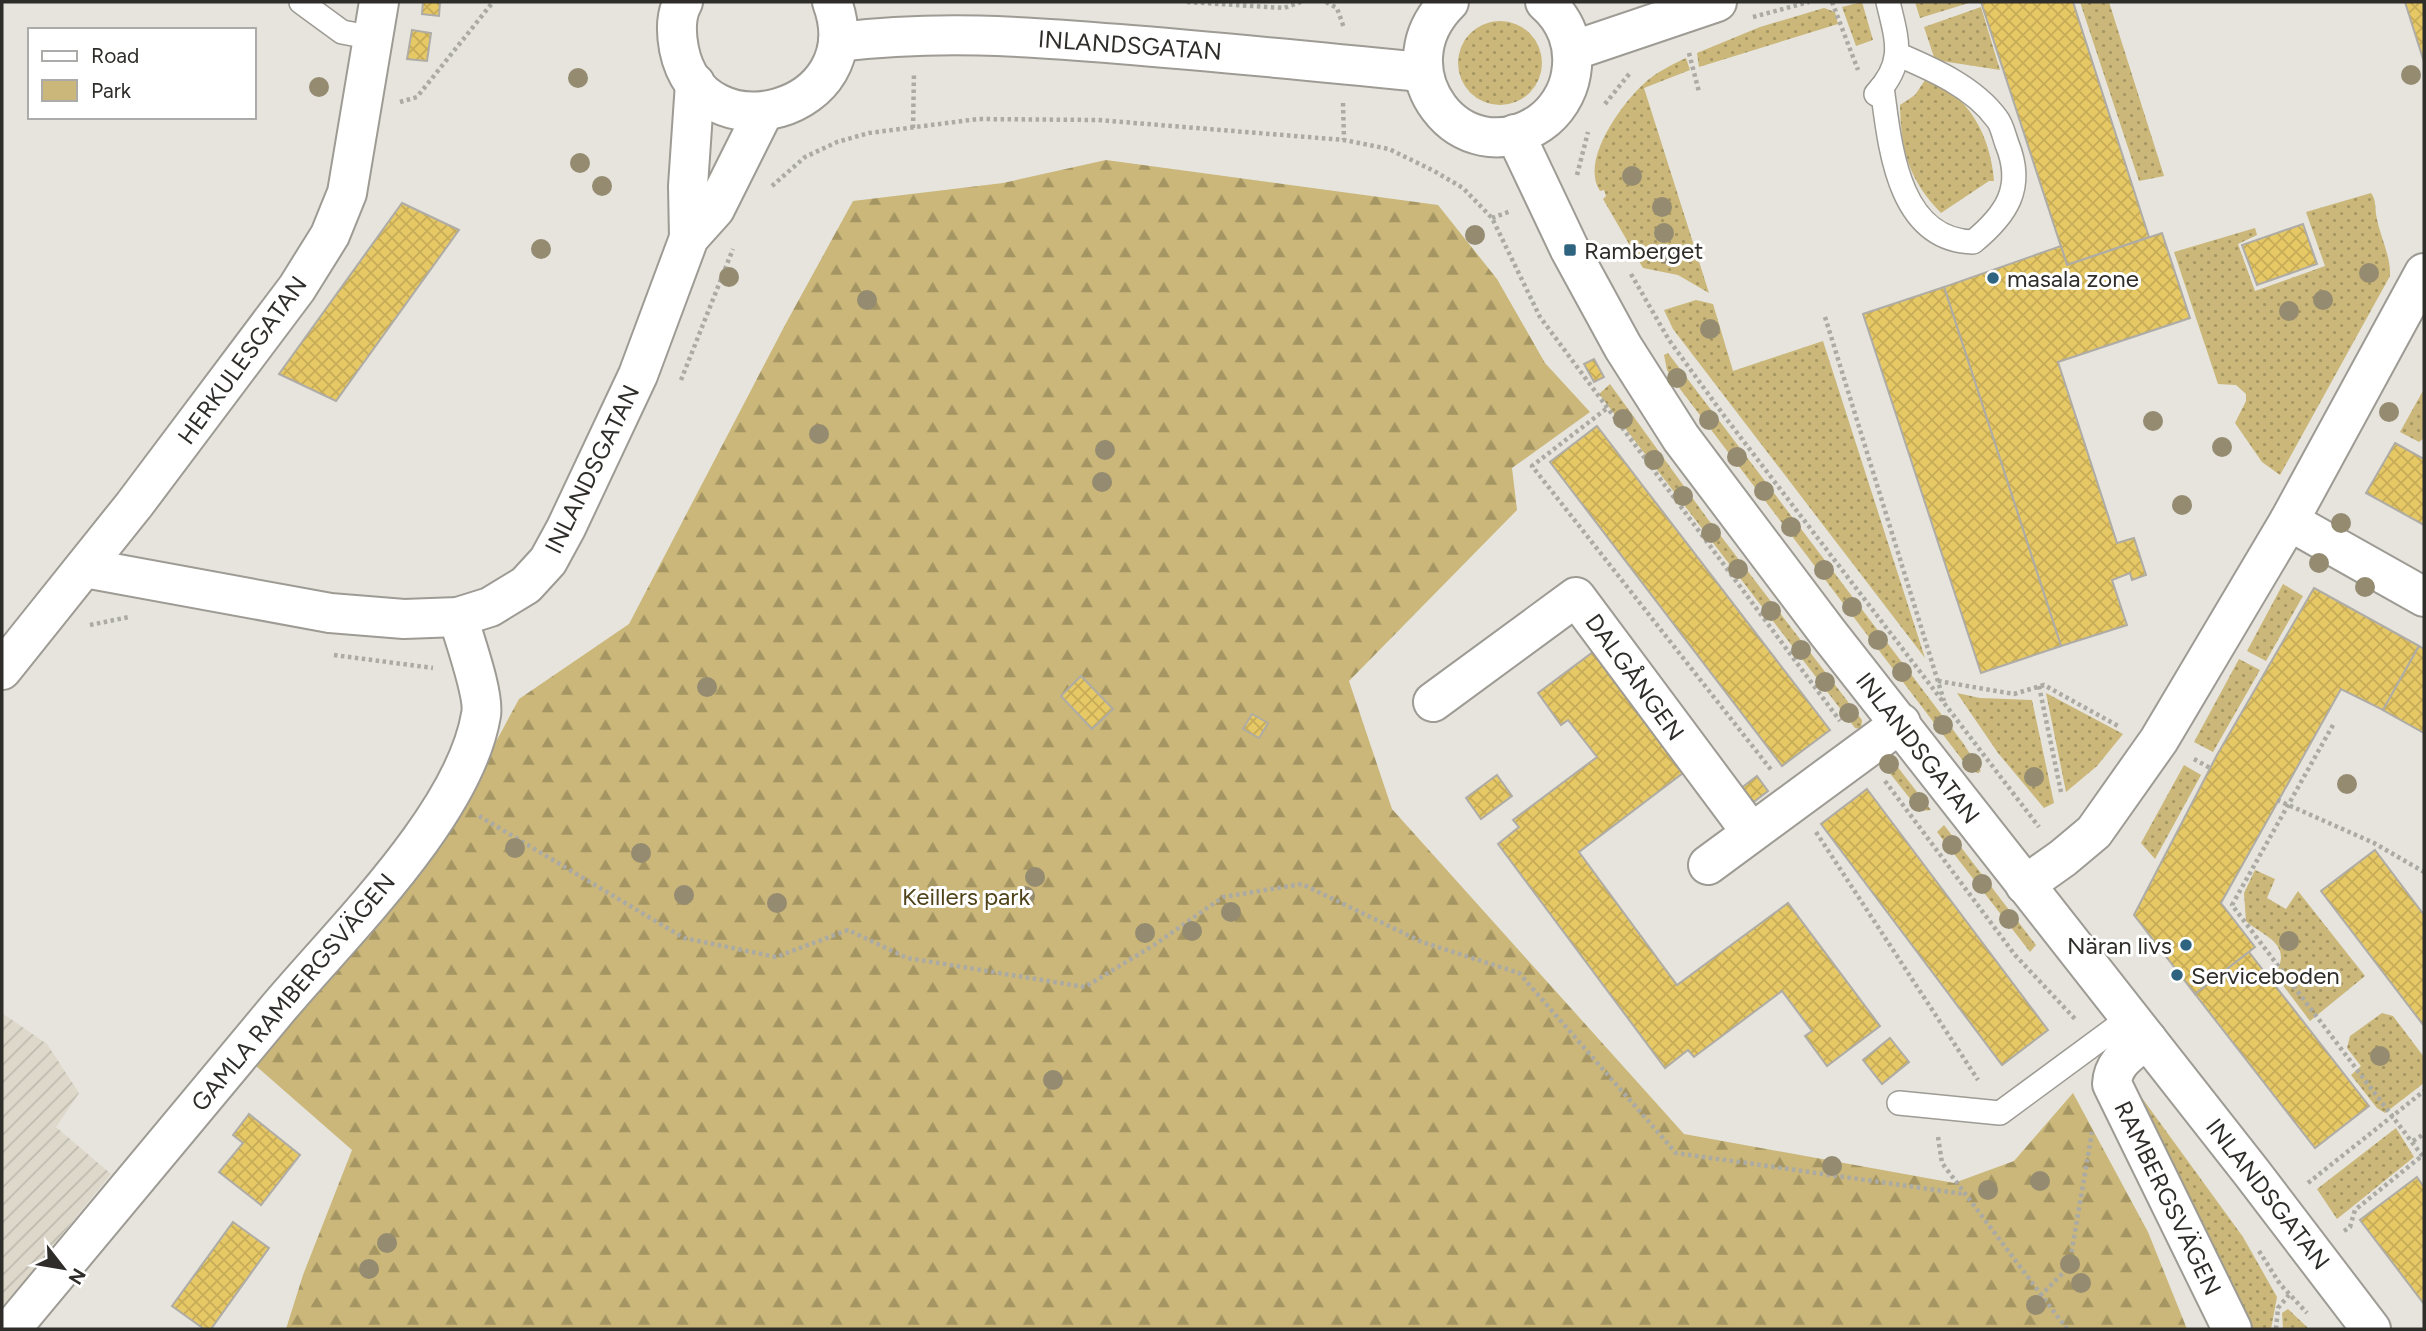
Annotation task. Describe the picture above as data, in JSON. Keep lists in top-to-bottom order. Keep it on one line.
{"streets":{"street":["INLANDSGATAN","HERKULESGATAN","DALGÅNGEN","GAMLA RAMBERGSVÄGEN","RAMBERGSVÄGEN"]},"crossings":[["INLANDSGATAN","HERKULESGATAN"],["INLANDSGATAN","GAMLA RAMBERGSVÄGEN"],["INLANDSGATAN","RAMBERGSVÄGEN"]],"parks":["Keillers park"],"places":{"transit":["Ramberget"],"other":["masala zone","Näran livs","Serviceboden"]},"legend":["Road","Park"],"north":"bottom right"}
